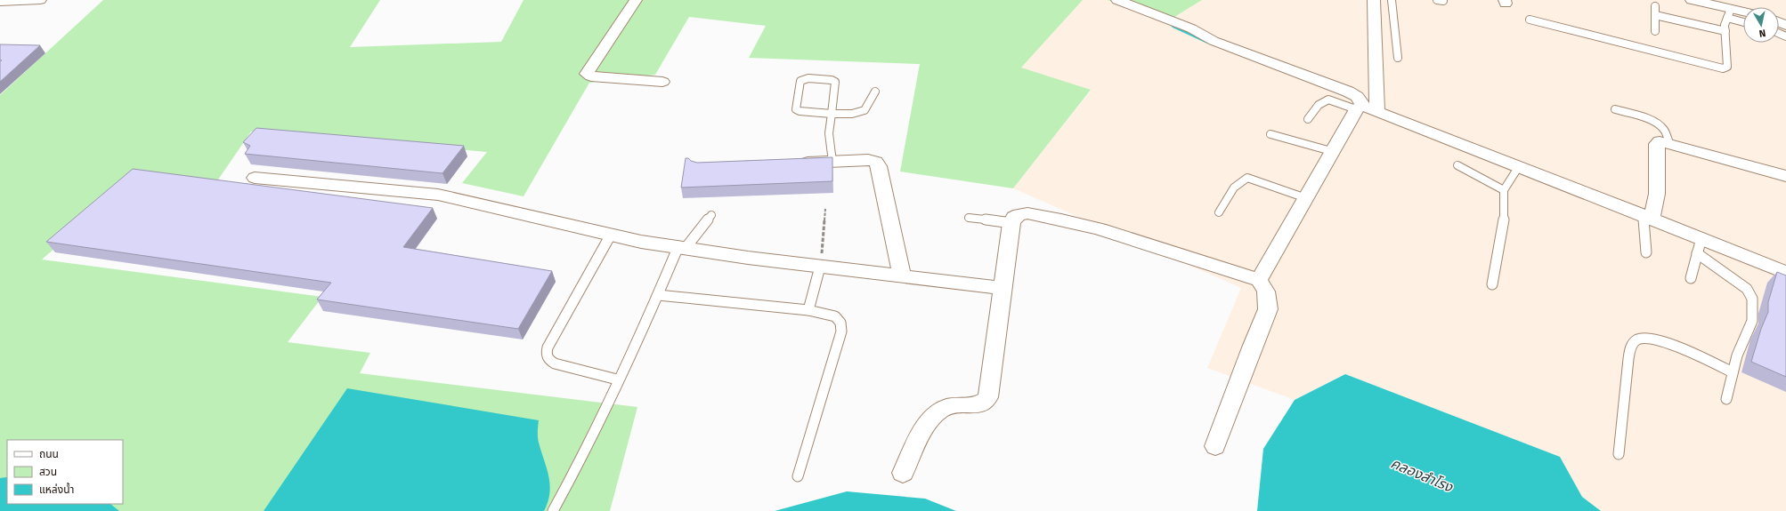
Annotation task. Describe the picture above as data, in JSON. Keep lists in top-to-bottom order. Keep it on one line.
{"water":["คลองสำโรง"],"legend":["ถนน","สวน","แหล่งน้ำ"],"north":"bottom"}
